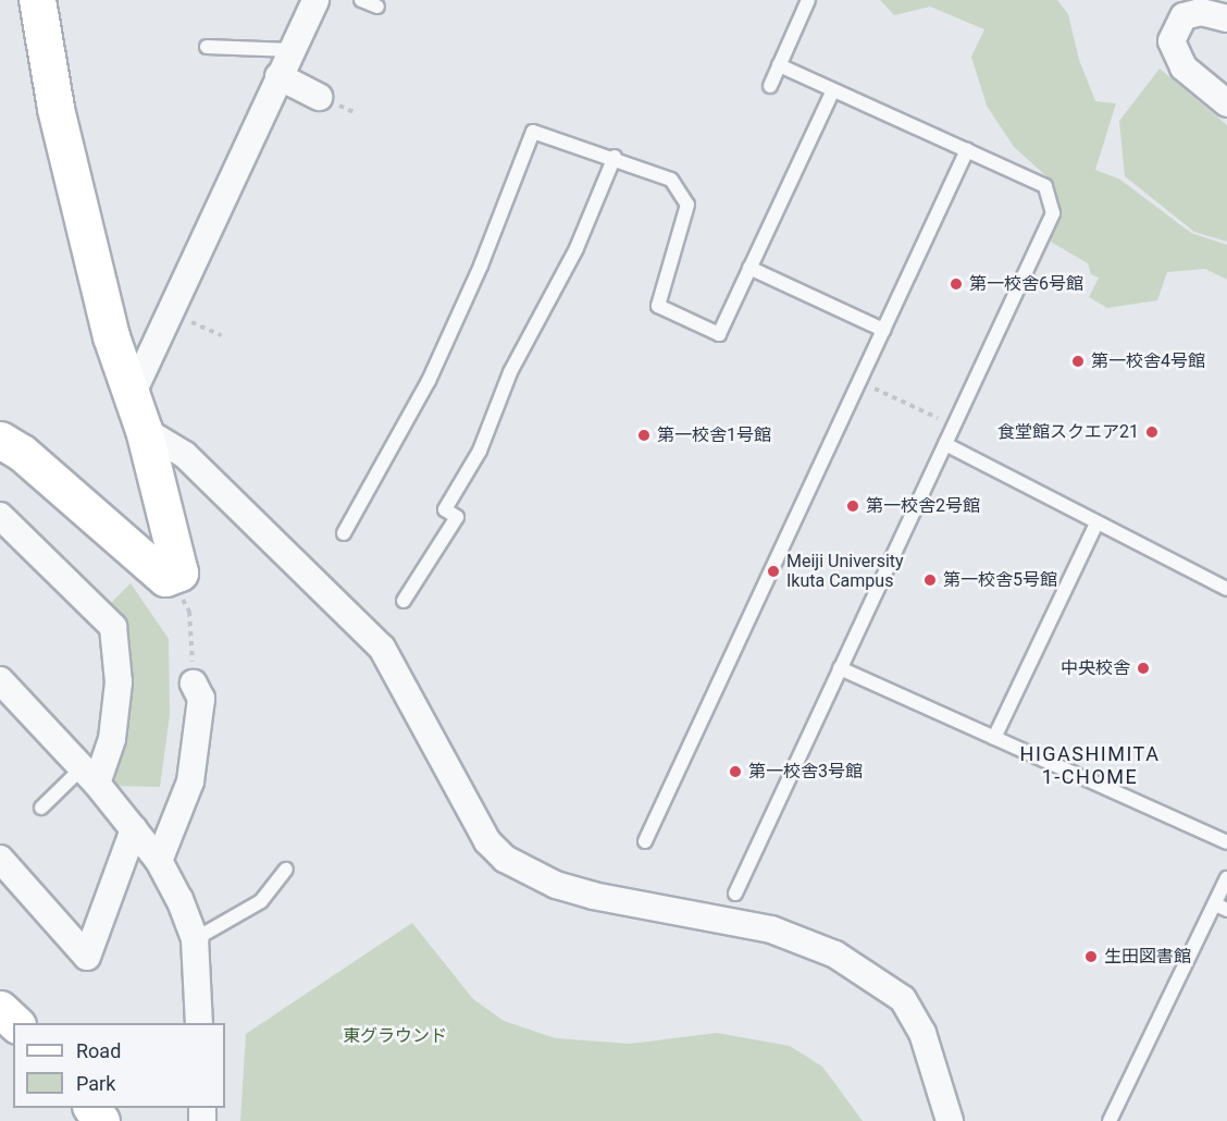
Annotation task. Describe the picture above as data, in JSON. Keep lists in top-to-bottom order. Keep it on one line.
{"districts":["HIGASHIMITA 1-CHOME"],"parks":["東グラウンド"],"places":["第一校舎6号館","第一校舎4号館","食堂館スクエア21","第一校舎1号館","第一校舎2号館","Meiji University Ikuta Campus","第一校舎5号館","中央校舎","第一校舎3号館","生田図書館"],"legend":["Road","Park"]}
